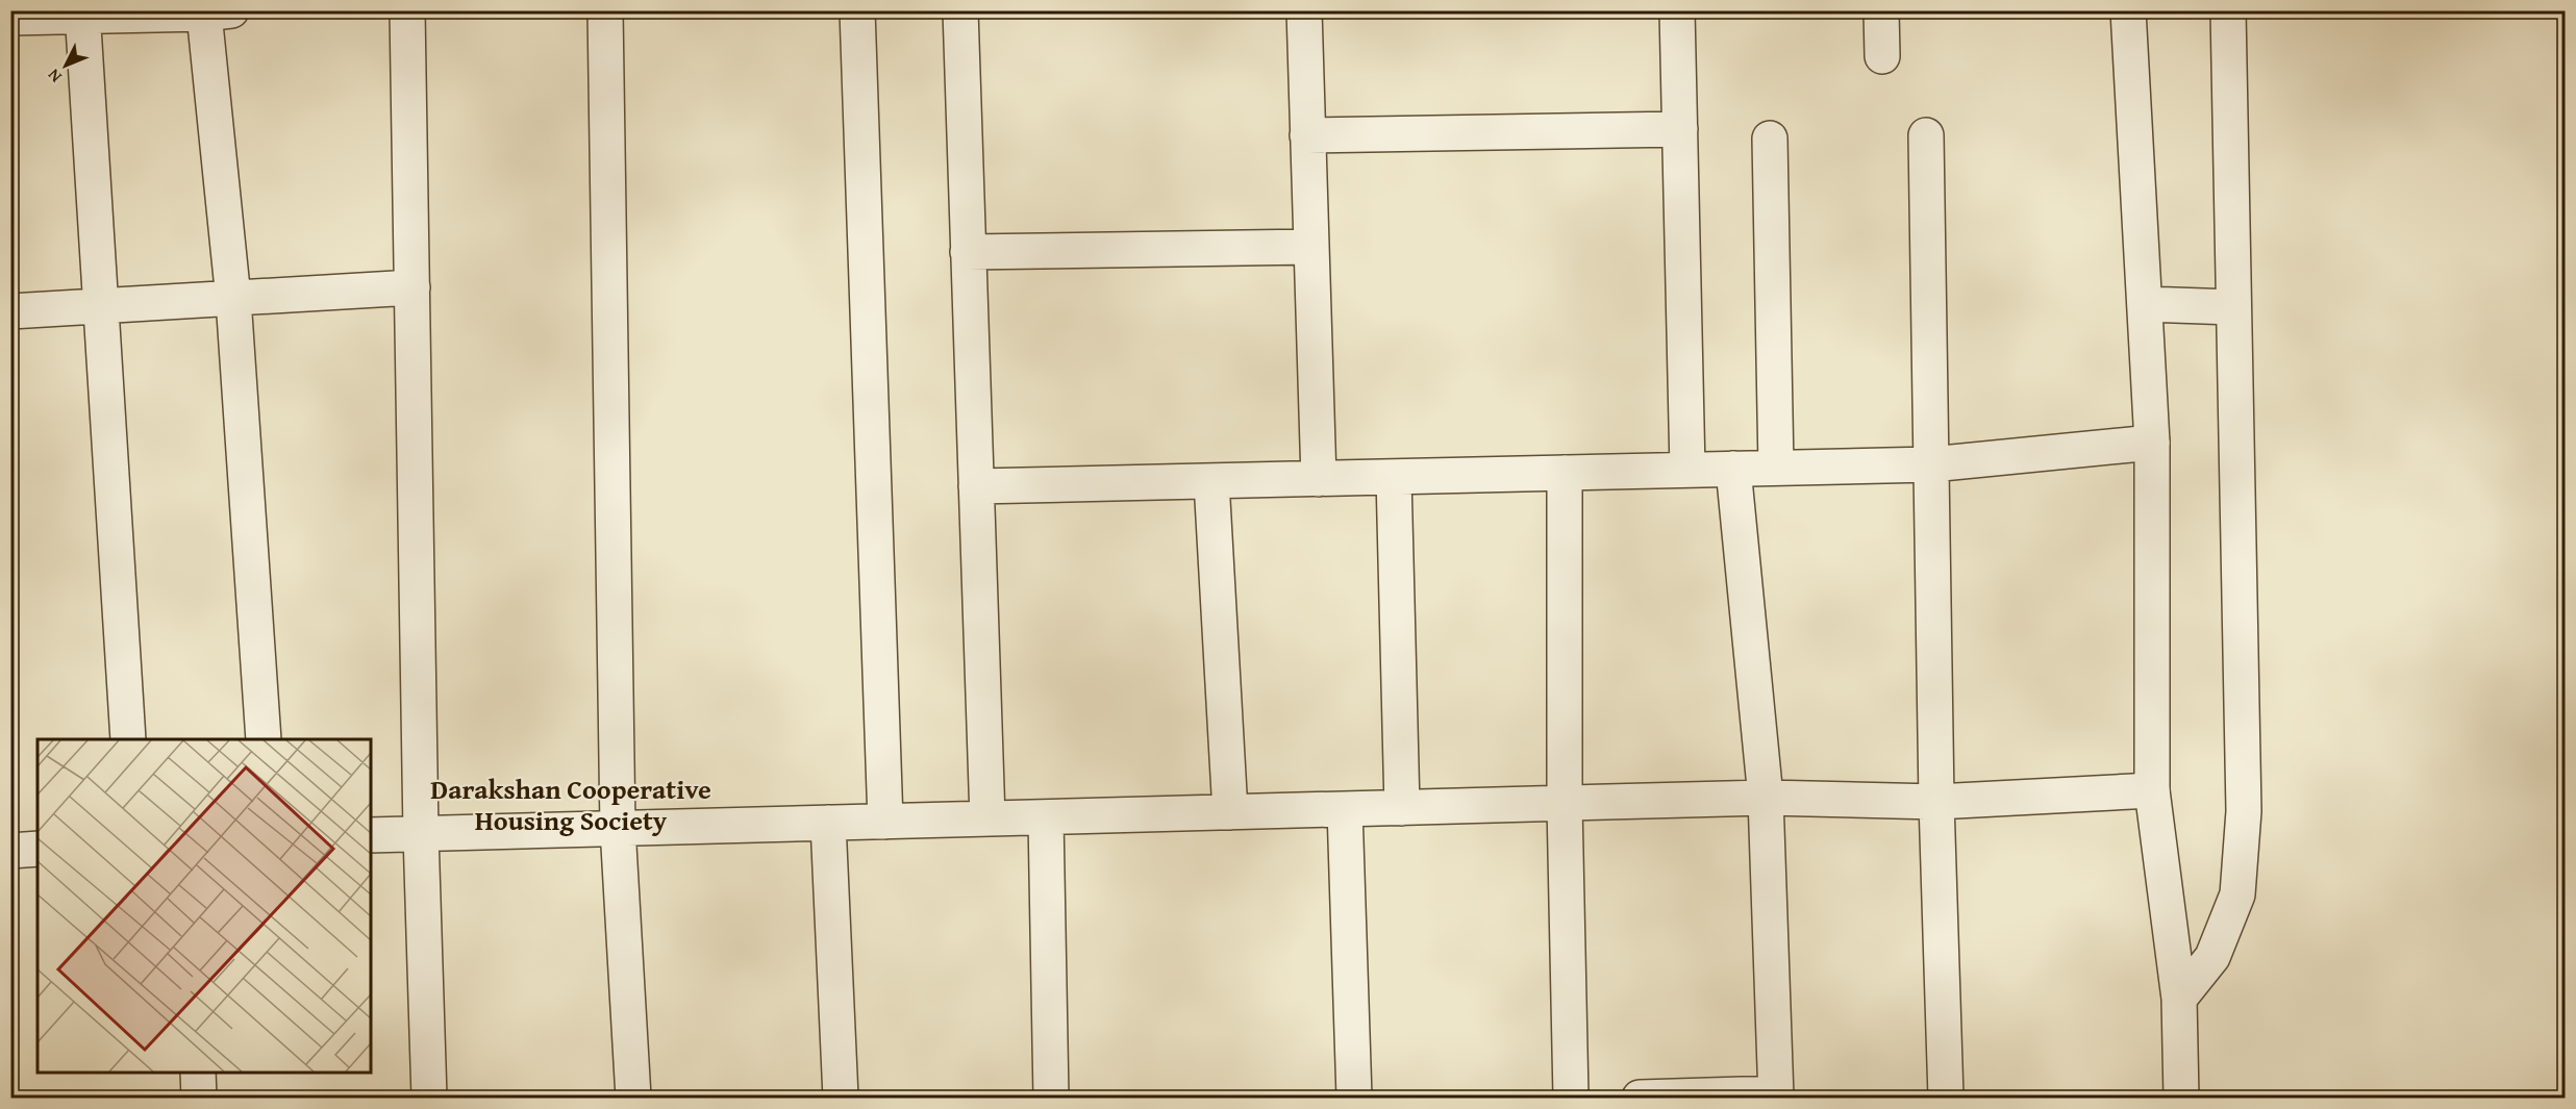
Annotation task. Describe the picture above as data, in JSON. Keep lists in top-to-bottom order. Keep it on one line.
{"districts":["Darakshan Cooperative Housing Society"],"north":"bottom left"}
